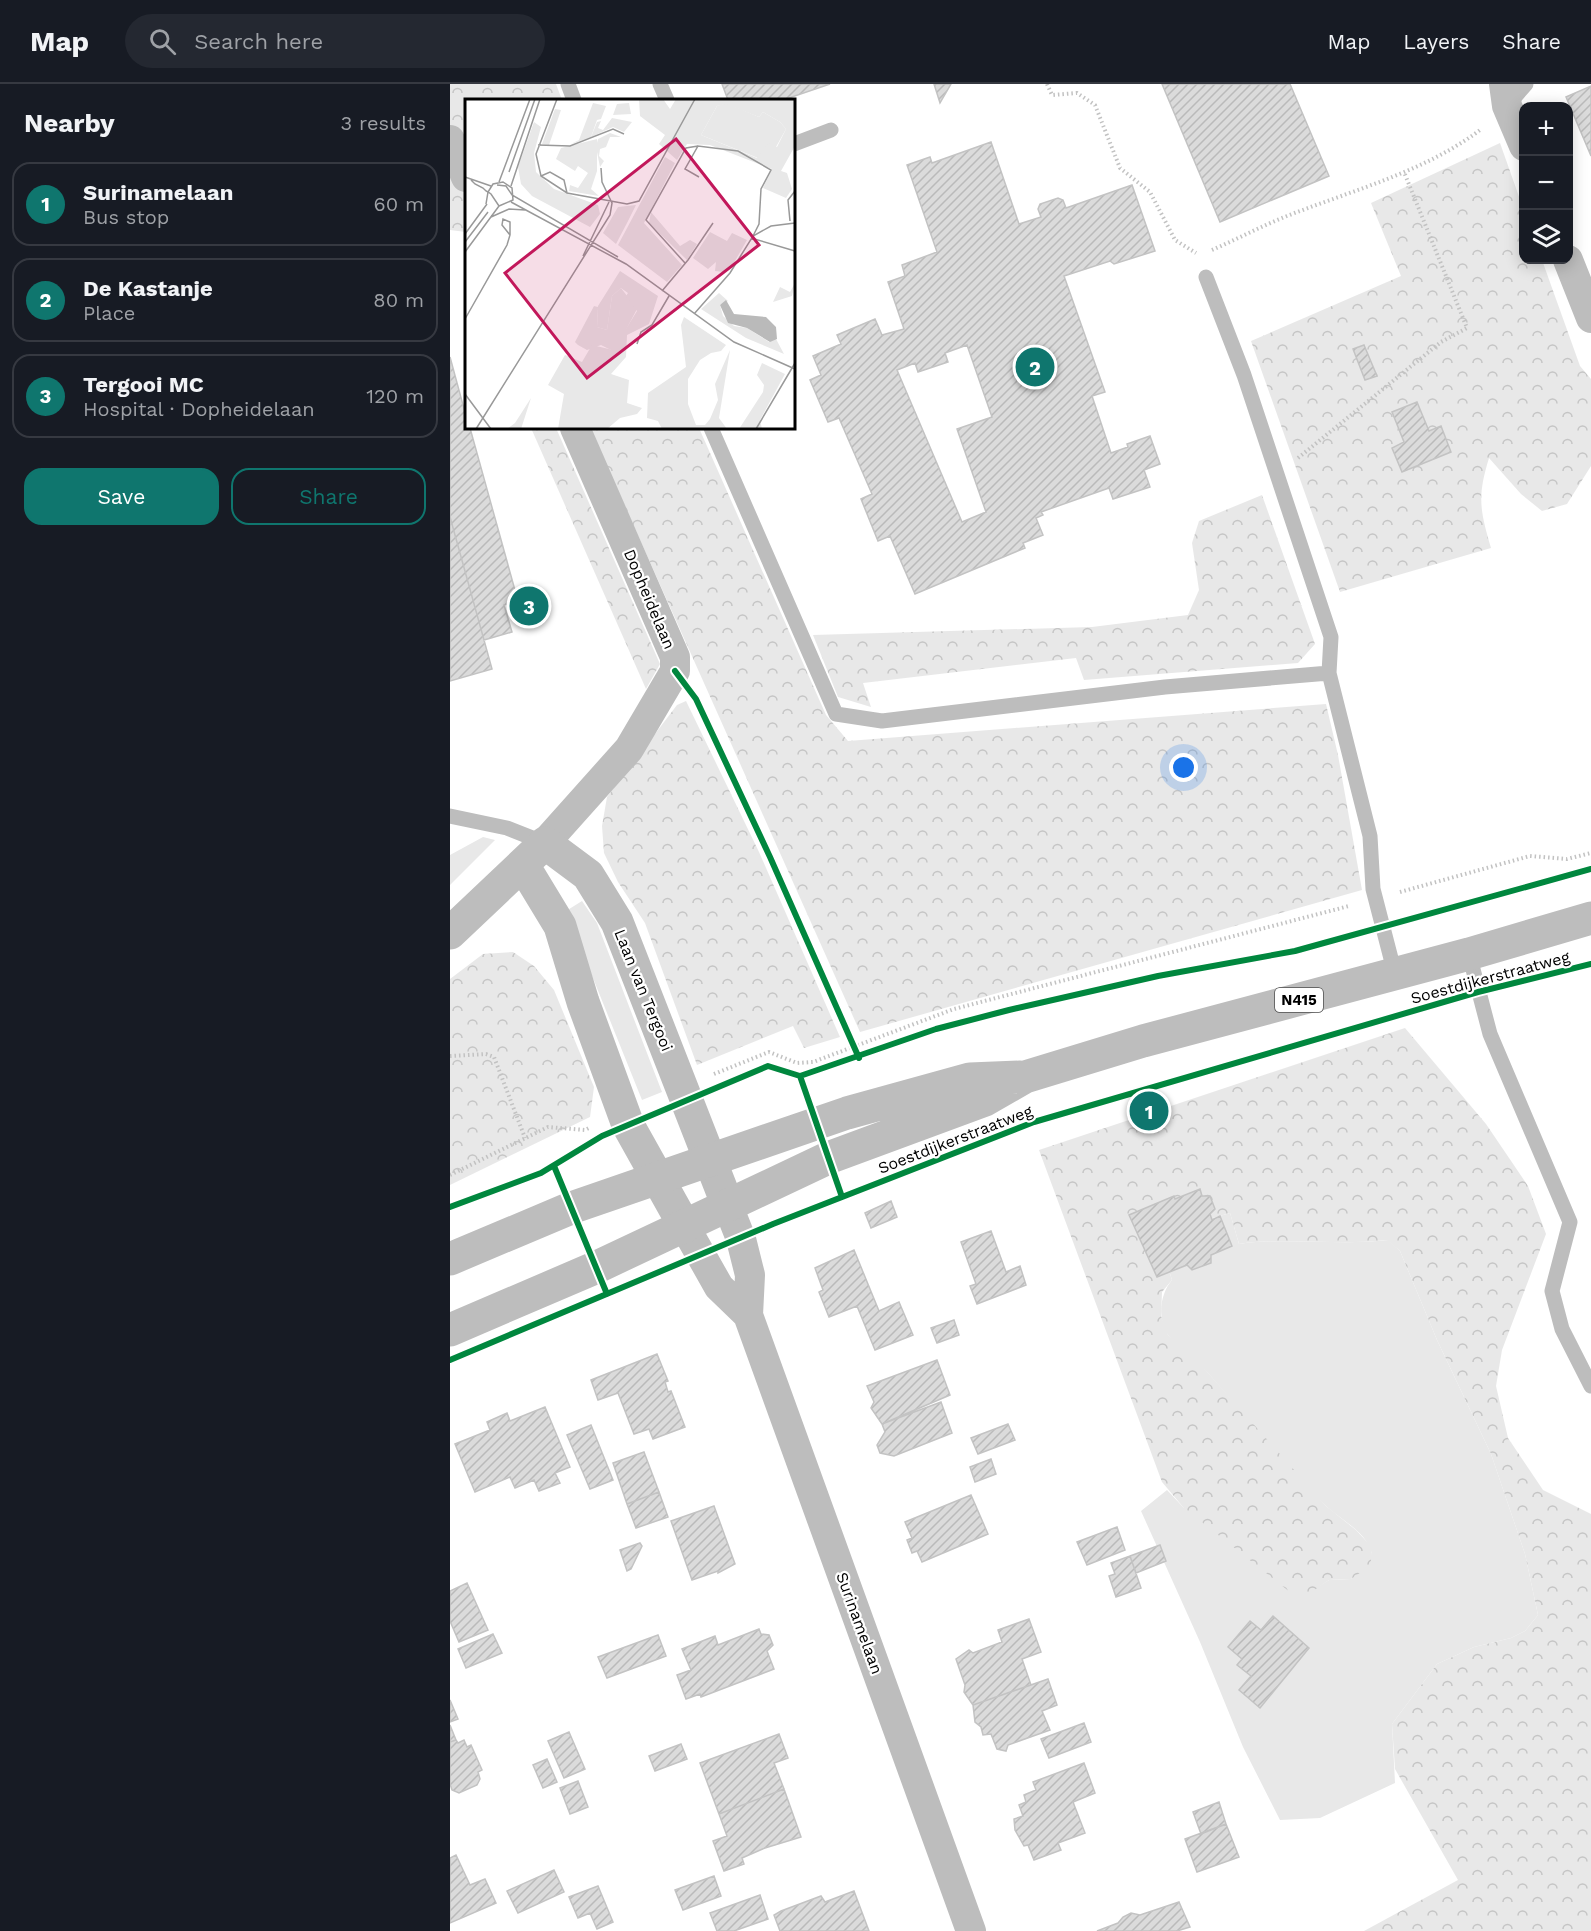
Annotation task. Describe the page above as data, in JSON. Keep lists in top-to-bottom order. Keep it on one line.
{"streets":{"main road":["Soestdijkerstraatweg","Laan van Tergooi","N415"],"street":["Dopheidelaan","Surinamelaan"]},"crossings":[["Dopheidelaan","Laan van Tergooi"],["Soestdijkerstraatweg","Laan van Tergooi"],["Soestdijkerstraatweg","Surinamelaan"],["Laan van Tergooi","Surinamelaan"]],"page":{"header":"Map","search":"Search here","nav":["Map","Layers","Share"],"heading":["Nearby","3 results"],"map_buttons":["+","−"],"list":[{"mark":"1","name":"Surinamelaan","note":"Bus stop","value":"60 m"},{"mark":"2","name":"De Kastanje","note":"Place","value":"80 m"},{"mark":"3","name":"Tergooi MC","note":"Hospital · Dopheidelaan","value":"120 m"}],"pins":["2","3","1"],"buttons":["Save","Share"]}}
